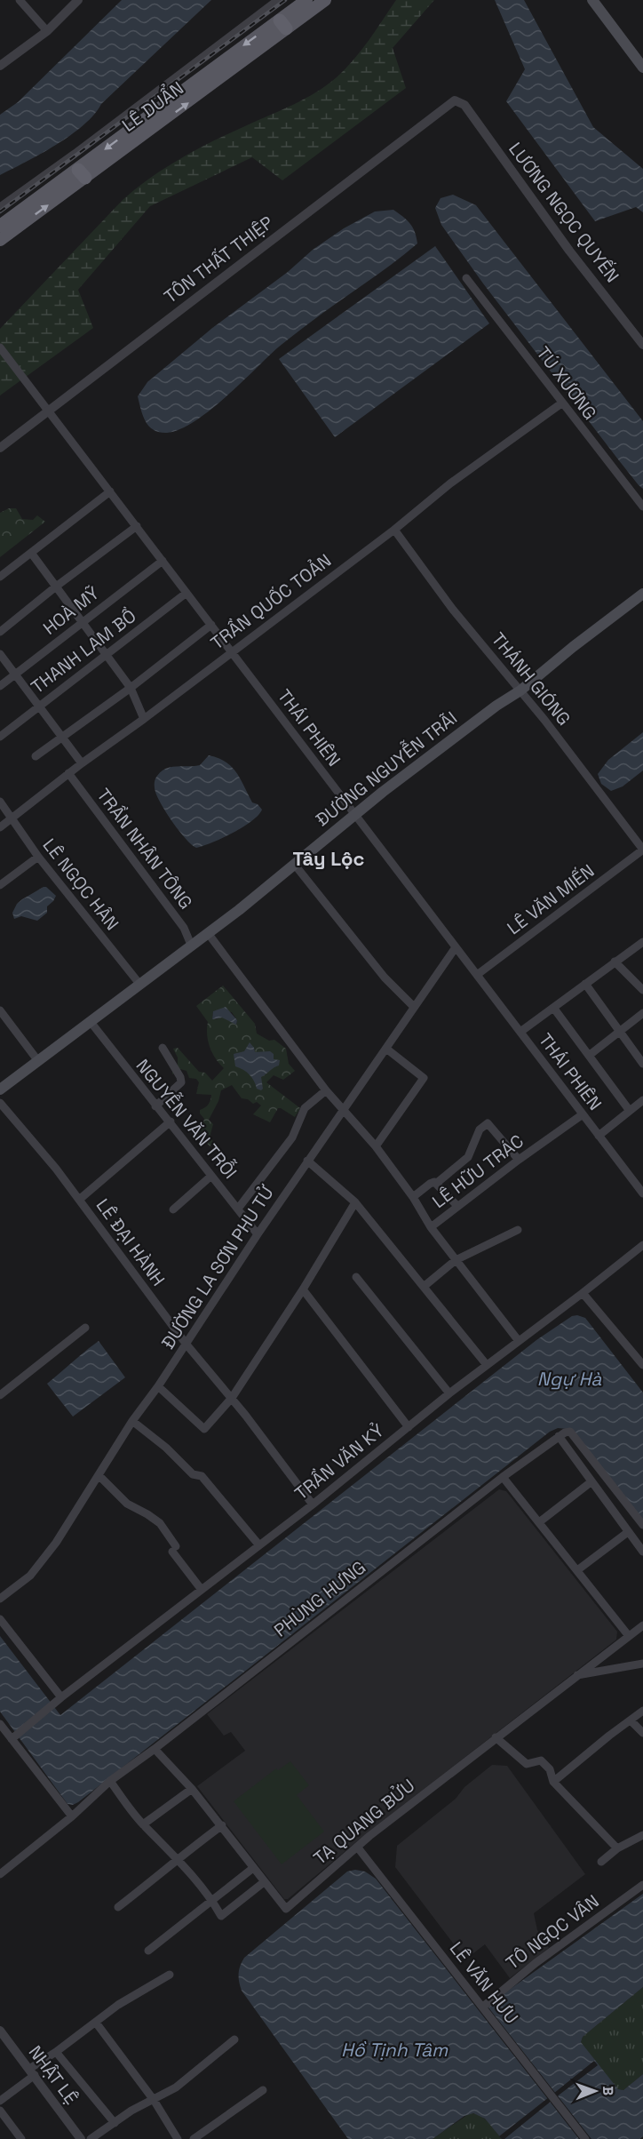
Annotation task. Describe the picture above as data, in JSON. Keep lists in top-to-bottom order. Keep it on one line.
{"streets":{"main road":["LÊ DUẨN","ĐƯỜNG NGUYỄN TRÃI"],"street":["LƯƠNG NGỌC QUYẾN","TÔN THẤT THIỆP","TÚ XƯƠNG","TRẦN QUỐC TOẢN","HOÀ MỸ","THANH LAM BỒ","THÁNH GIÓNG","THÁI PHIÊN","TRẦN NHÂN TÔNG","LÊ NGỌC HÂN","LÊ VĂN MIẾN","NGUYỄN VĂN TRỖI","LÊ HỮU TRÁC","LÊ ĐẠI HÀNH","ĐƯỜNG LA SƠN PHU TỬ","TRẦN VĂN KỶ","PHÙNG HƯNG","TẠ QUANG BỬU","TÔ NGỌC VÂN","LÊ VĂN HƯU","NHẬT LỆ"]},"crossings":[["LƯƠNG NGỌC QUYẾN","TÔN THẤT THIỆP"],["TÔN THẤT THIỆP","THÁI PHIÊN"],["TÚ XƯƠNG","TRẦN QUỐC TOẢN"],["TRẦN QUỐC TOẢN","THÁNH GIÓNG"],["TRẦN QUỐC TOẢN","THÁI PHIÊN"],["TRẦN QUỐC TOẢN","TRẦN NHÂN TÔNG"],["TRẦN QUỐC TOẢN","LÊ NGỌC HÂN"],["HOÀ MỸ","THÁI PHIÊN"],["THANH LAM BỒ","THÁI PHIÊN"],["THÁNH GIÓNG","ĐƯỜNG NGUYỄN TRÃI"],["THÁNH GIÓNG","LÊ VĂN MIẾN"],["THÁI PHIÊN","ĐƯỜNG NGUYỄN TRÃI"],["THÁI PHIÊN","LÊ VĂN MIẾN"],["THÁI PHIÊN","LÊ HỮU TRÁC"],["THÁI PHIÊN","ĐƯỜNG LA SƠN PHU TỬ"],["ĐƯỜNG NGUYỄN TRÃI","TRẦN NHÂN TÔNG"],["ĐƯỜNG NGUYỄN TRÃI","LÊ NGỌC HÂN"],["ĐƯỜNG NGUYỄN TRÃI","NGUYỄN VĂN TRỖI"],["NGUYỄN VĂN TRỖI","ĐƯỜNG LA SƠN PHU TỬ"],["LÊ HỮU TRÁC","TRẦN VĂN KỶ"],["LÊ ĐẠI HÀNH","ĐƯỜNG LA SƠN PHU TỬ"],["LÊ ĐẠI HÀNH","TRẦN VĂN KỶ"],["PHÙNG HƯNG","TẠ QUANG BỬU"],["TẠ QUANG BỬU","LÊ VĂN HƯU"],["TÔ NGỌC VÂN","LÊ VĂN HƯU"]],"districts":["Tây Lộc"],"water":["Ngự Hà","Hồ Tịnh Tâm"],"north":"right"}
